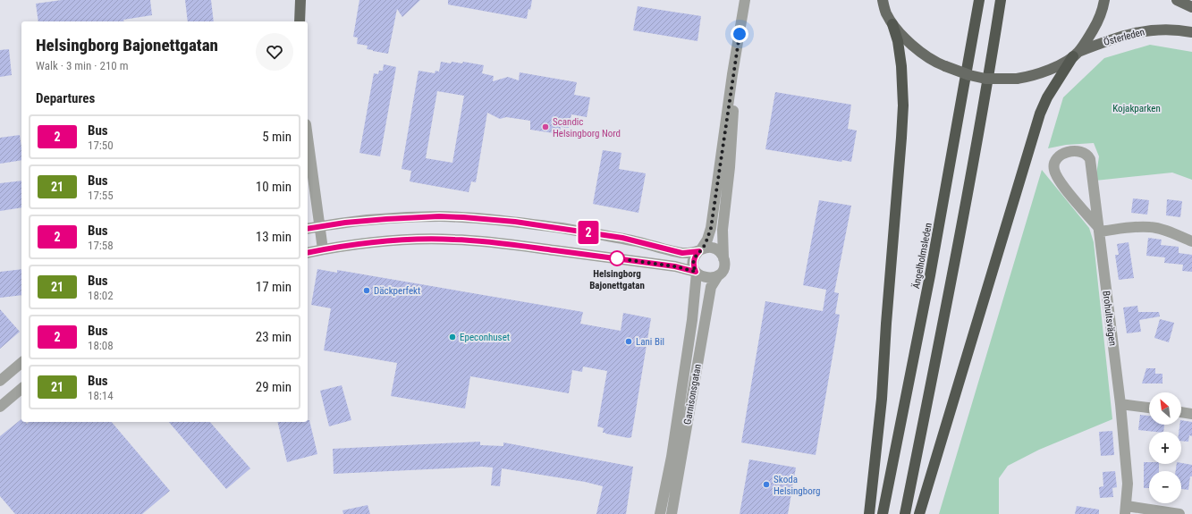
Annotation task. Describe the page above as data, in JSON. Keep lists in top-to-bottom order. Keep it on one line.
{"streets":{"highway":["Ängelholmsleden"],"main road":["Österleden"],"street":["Brohultsvägen","Garnisonsgatan"]},"parks":["Kojakparken"],"places":["Scandic Helsingborg Nord","Helsingborg Bajonettgatan","Däckperfekt","Epeconhuset","Lani Bil","Skoda Helsingborg"],"lines":["bus line 2"],"north":"top left","page":{"on_map":"2","heading":[["Helsingborg Bajonettgatan","Walk · 3 min · 210 m"],"Departures"],"list":[{"mark":"2","name":"Bus","note":"17:50","value":"5 min"},{"mark":"21","name":"Bus","note":"17:55","value":"10 min"},{"mark":"2","name":"Bus","note":"17:58","value":"13 min"},{"mark":"21","name":"Bus","note":"18:02","value":"17 min"},{"mark":"2","name":"Bus","note":"18:08","value":"23 min"},{"mark":"21","name":"Bus","note":"18:14","value":"29 min"}],"map_buttons":["+","−"]}}
